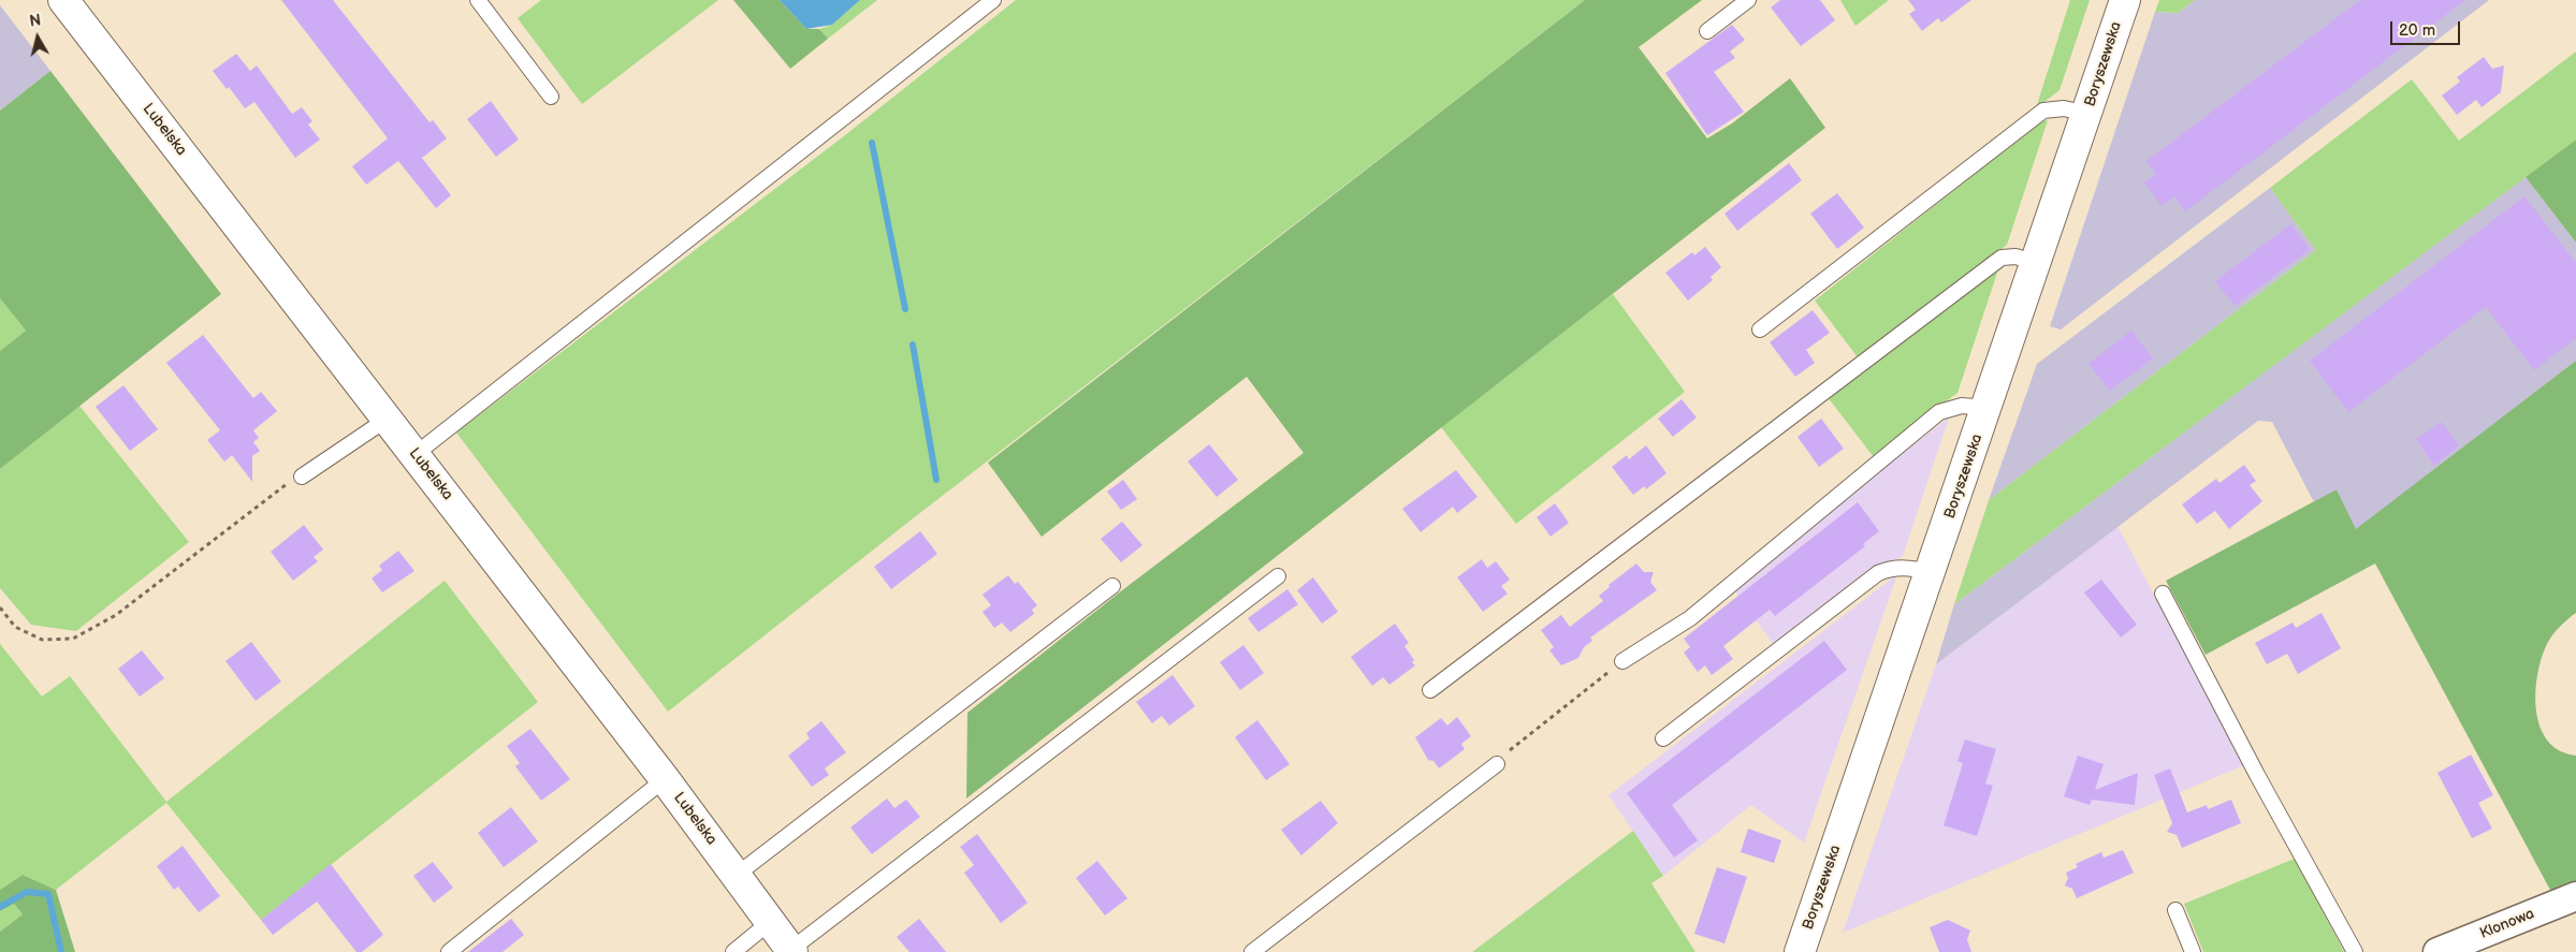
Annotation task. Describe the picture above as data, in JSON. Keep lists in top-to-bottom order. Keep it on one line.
{"streets":{"street":["Boryszewska","Lubelska","Klonowa"]},"scale_bar":"20 m","north":"top"}
